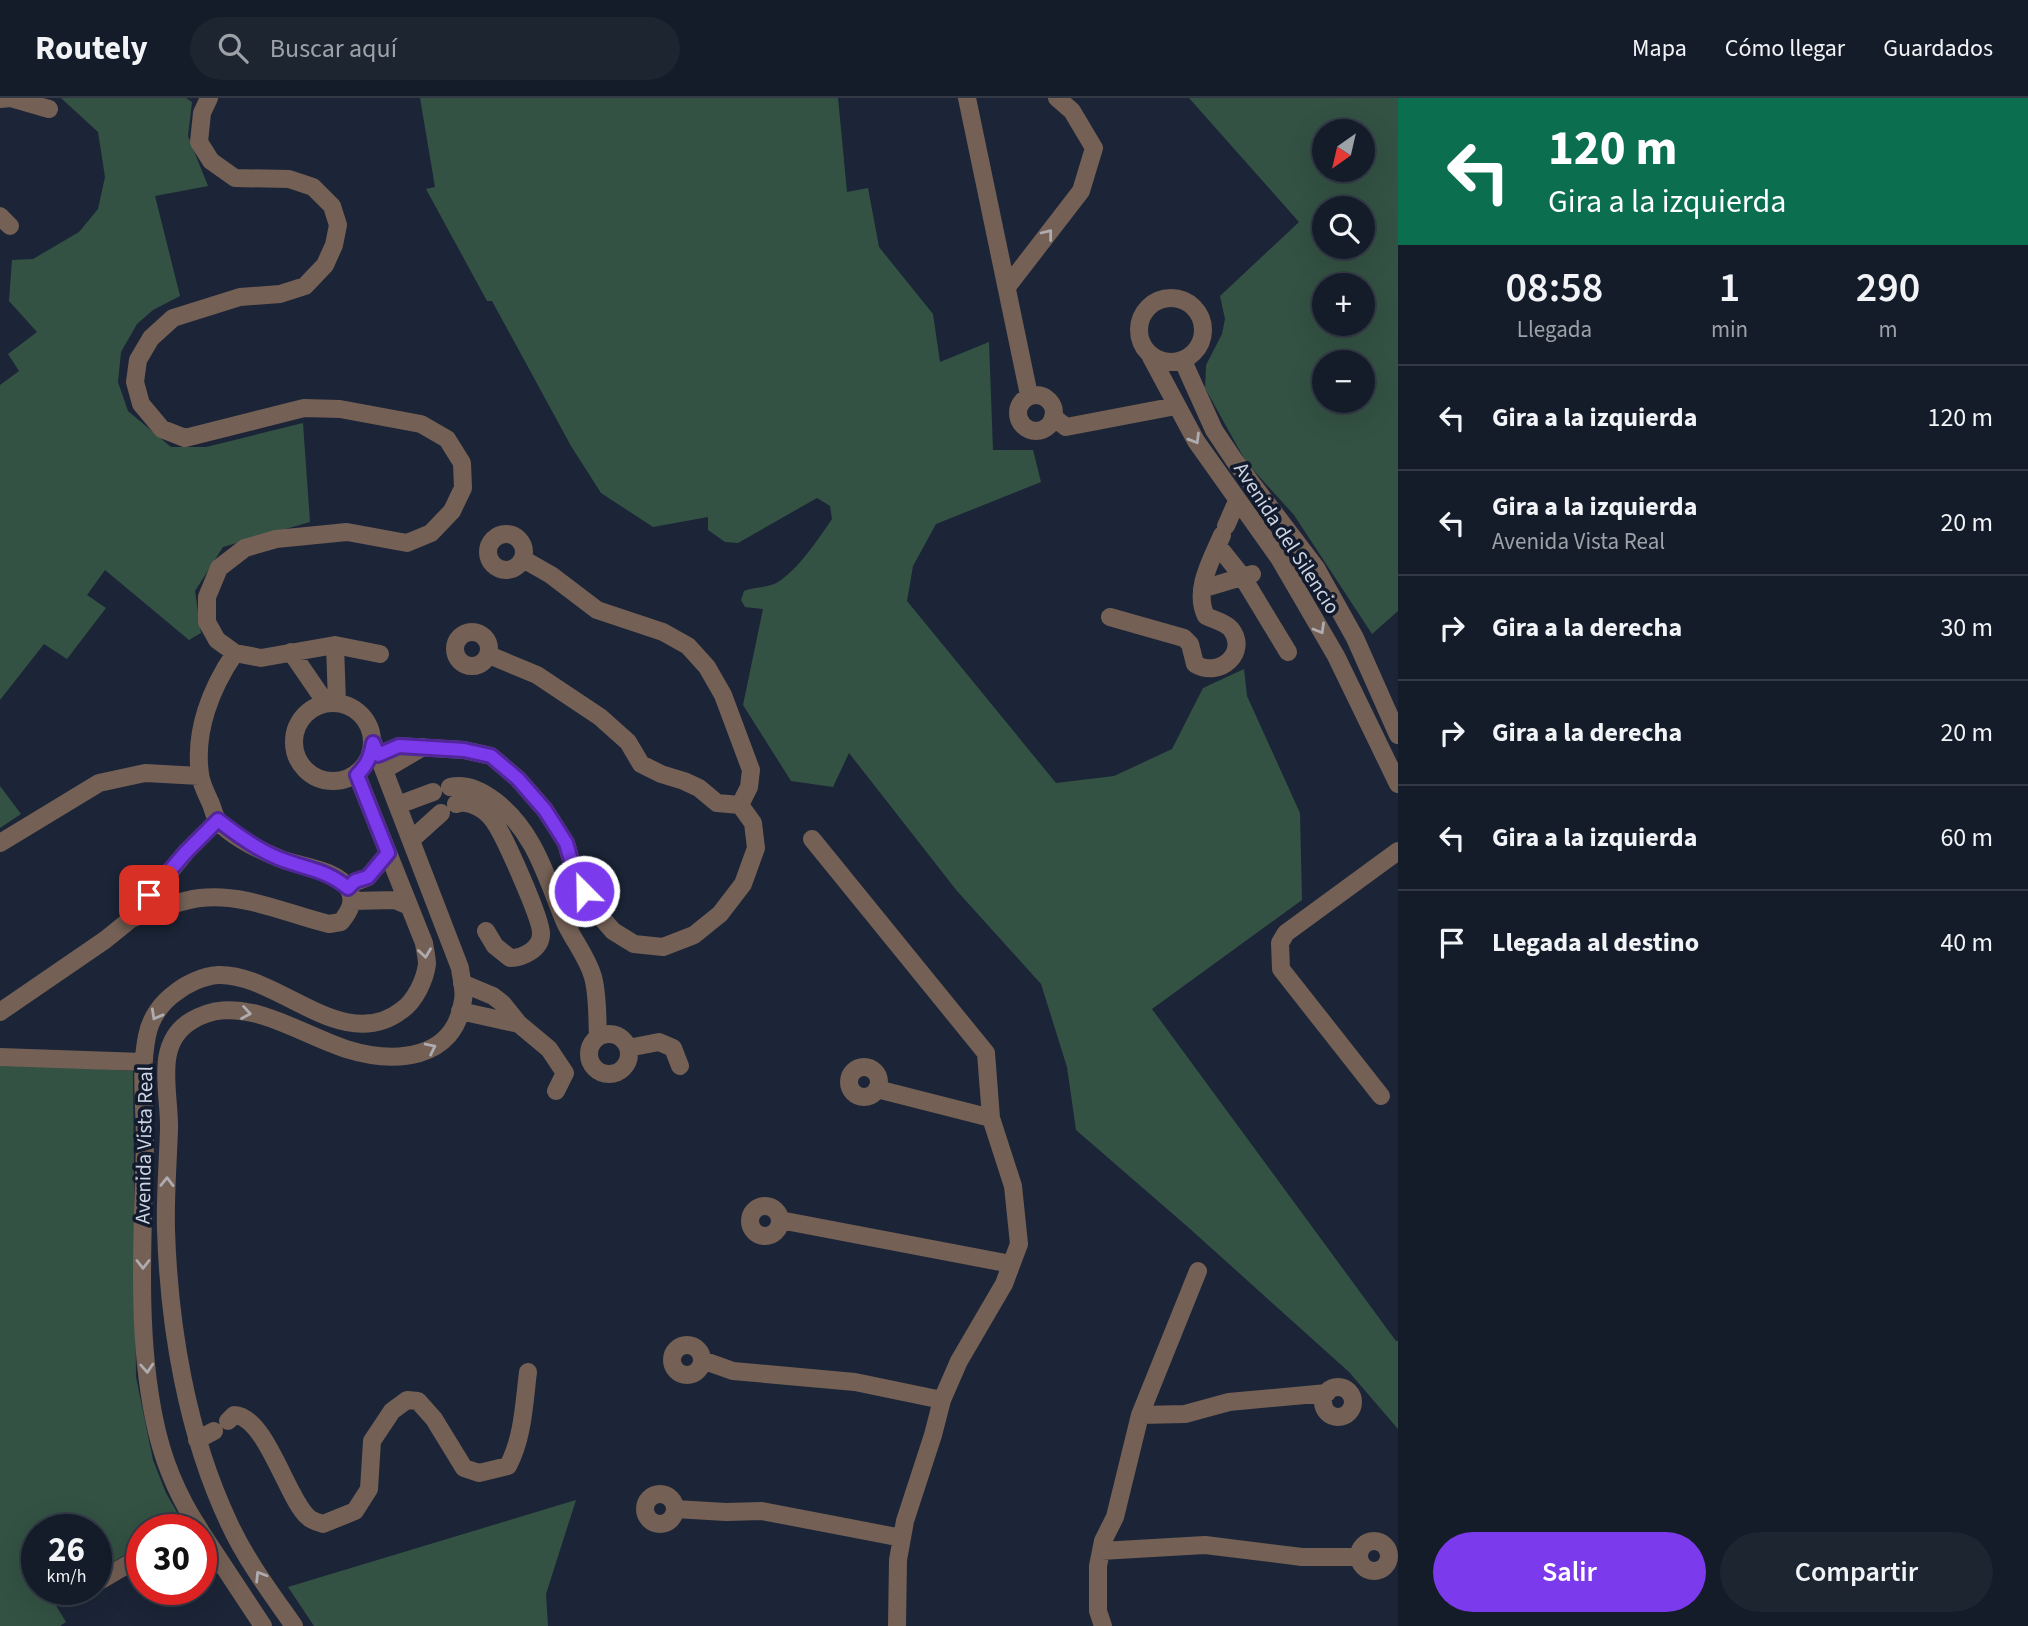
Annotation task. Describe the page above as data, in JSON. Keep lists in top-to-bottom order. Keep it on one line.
{"streets":{"street":["Avenida del Silencio","Avenida Vista Real"]},"north":"bottom left","page":{"header":"Routely","search":"Buscar aquí","nav":["Mapa","Cómo llegar","Guardados"],"turn":["120 m","Gira a la izquierda"],"map_buttons":["+","−"],"eta":["08:58","Llegada","1","min","290","m"],"list":[{"name":"Gira a la izquierda","value":"120 m"},{"name":"Gira a la izquierda","note":"Avenida Vista Real","value":"20 m"},{"name":"Gira a la derecha","value":"30 m"},{"name":"Gira a la derecha","value":"20 m"},{"name":"Gira a la izquierda","value":"60 m"},{"name":"Llegada al destino","value":"40 m"}],"speed":"26 km/h","limit":"30","buttons":["Salir","Compartir"]}}
